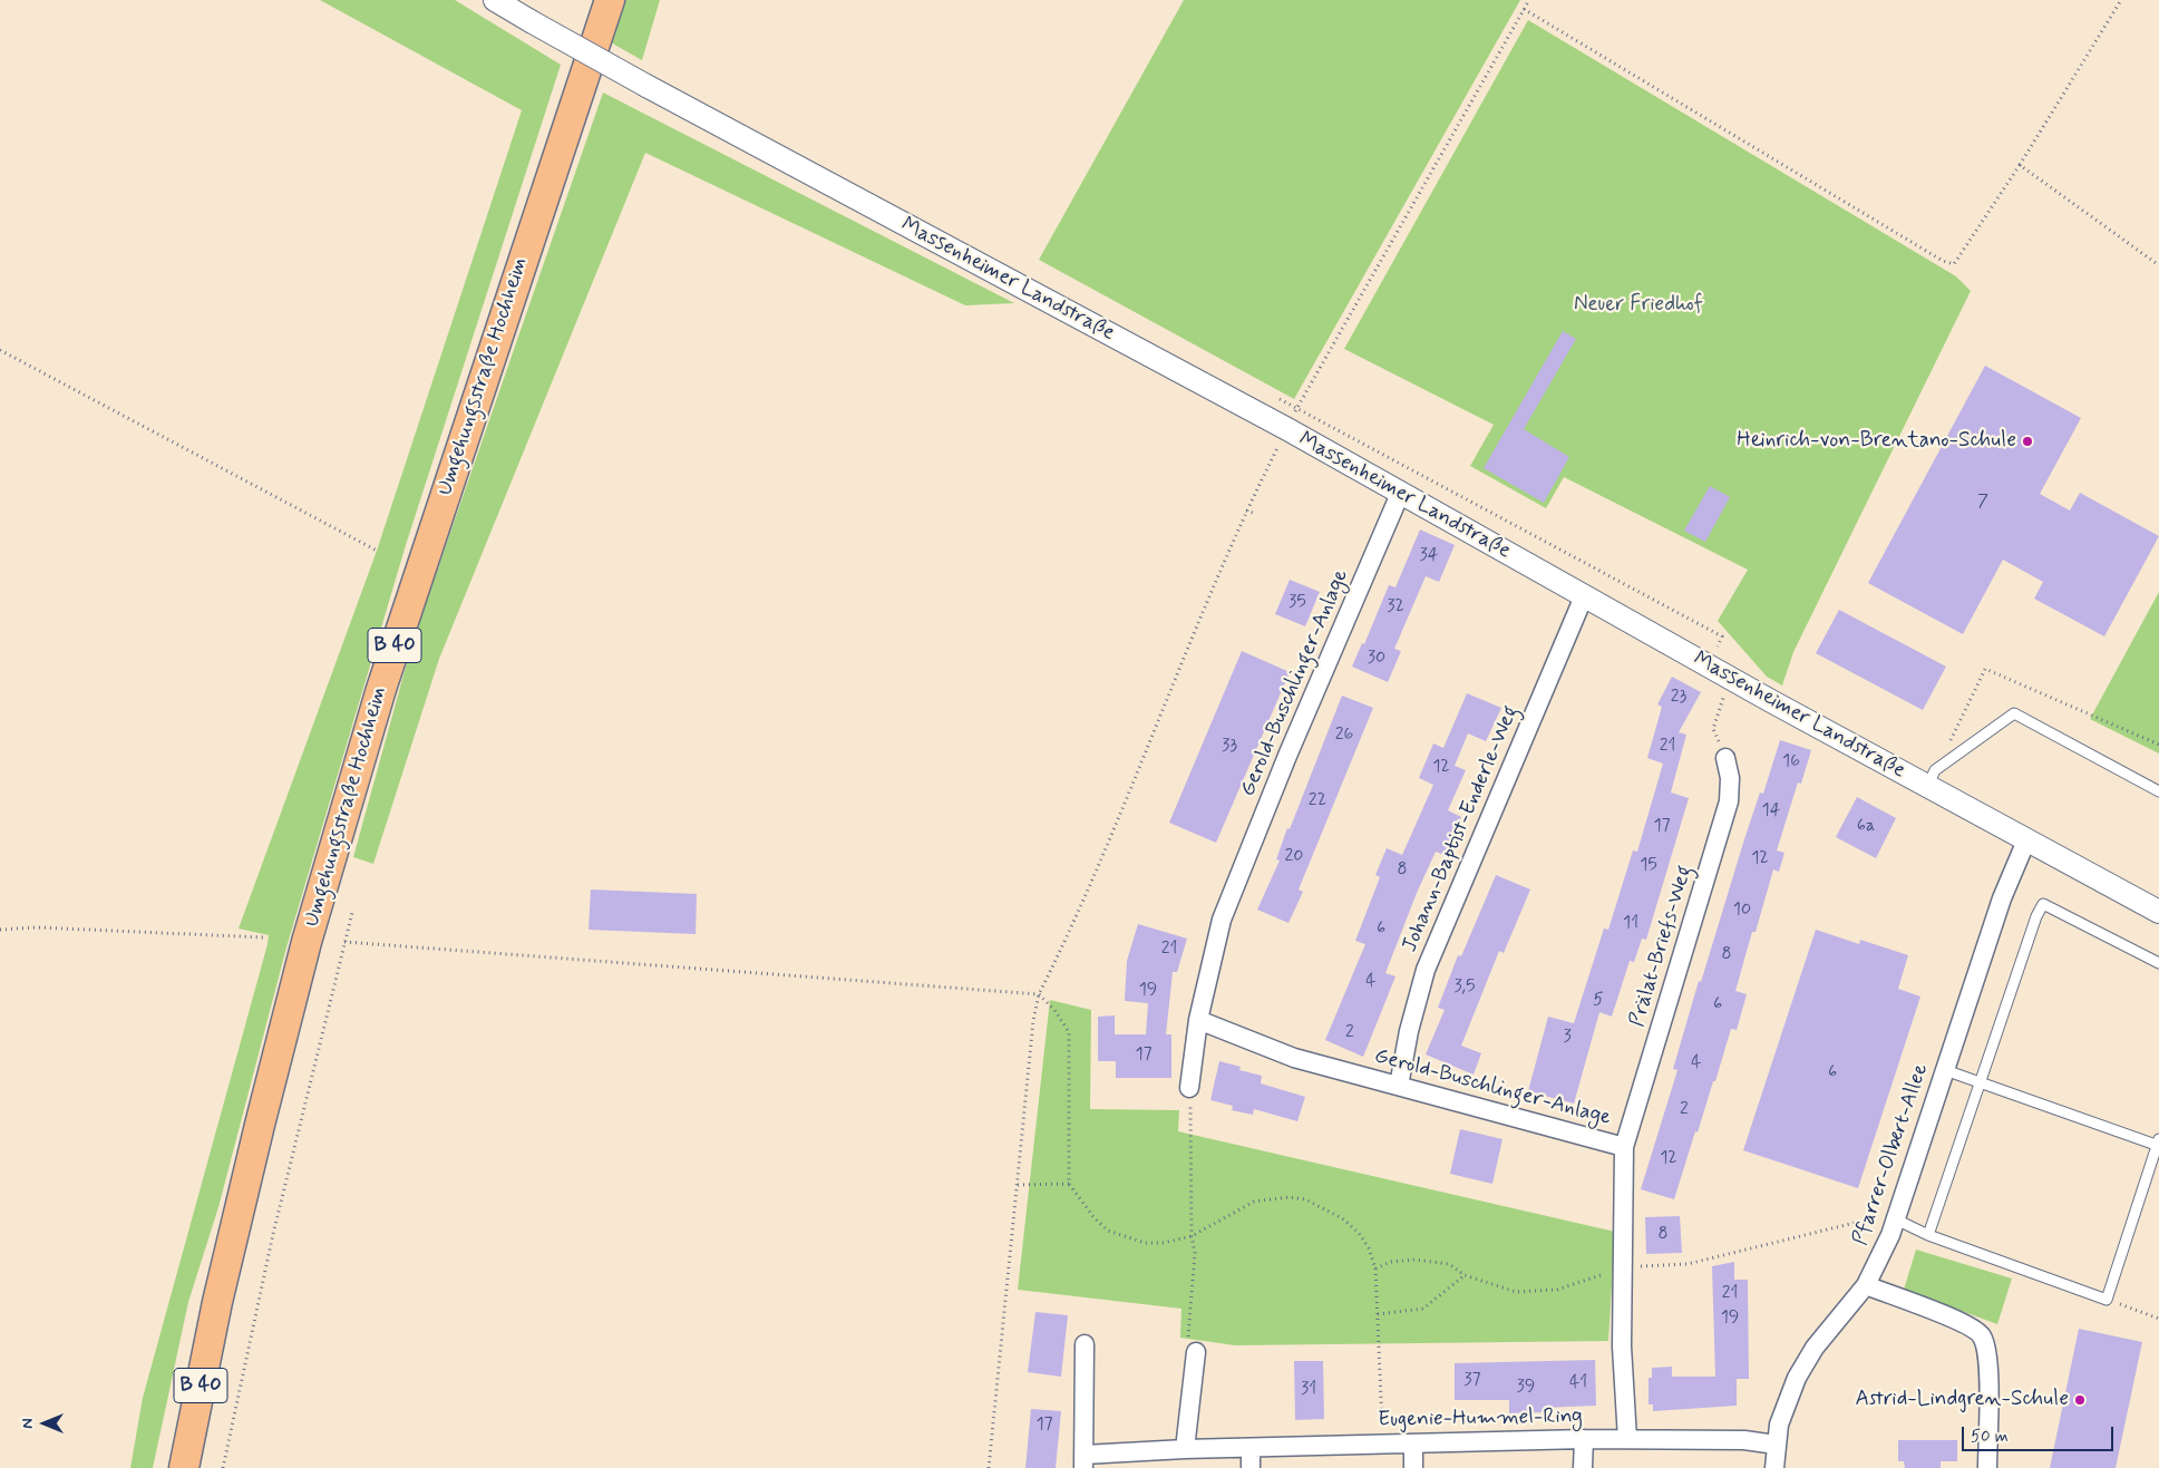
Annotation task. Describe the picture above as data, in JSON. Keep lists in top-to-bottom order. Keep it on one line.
{"streets":{"main road":["Umgehungsstraße Hochheim","B 40"],"street":["Massenheimer Landstraße","Gerold-Buschlinger-Anlage","Johann-Baptist-Enderle-Weg","Prälat-Briefs-Weg","Pfarrer-Olbert-Allee","Eugenie-Hummel-Ring"]},"crossings":[["Massenheimer Landstraße","Gerold-Buschlinger-Anlage"],["Massenheimer Landstraße","Johann-Baptist-Enderle-Weg"],["Massenheimer Landstraße","Pfarrer-Olbert-Allee"],["Gerold-Buschlinger-Anlage","Johann-Baptist-Enderle-Weg"],["Gerold-Buschlinger-Anlage","Prälat-Briefs-Weg"],["Gerold-Buschlinger-Anlage","Eugenie-Hummel-Ring"],["Pfarrer-Olbert-Allee","Eugenie-Hummel-Ring"]],"parks":["Neuer Friedhof"],"places":["Heinrich-von-Brentano-Schule","Astrid-Lindgren-Schule"],"house_numbers":["7","34","35","32","30","23","26","33","21","16","12","22","14","17","6a","20","12","15","8","10","11","6","21","8","4","3,5","19","5","6","2","3","17","4","6","2","12","8","21","19","37","41","39","31","17"],"scale_bar":"50 m","north":"left"}
